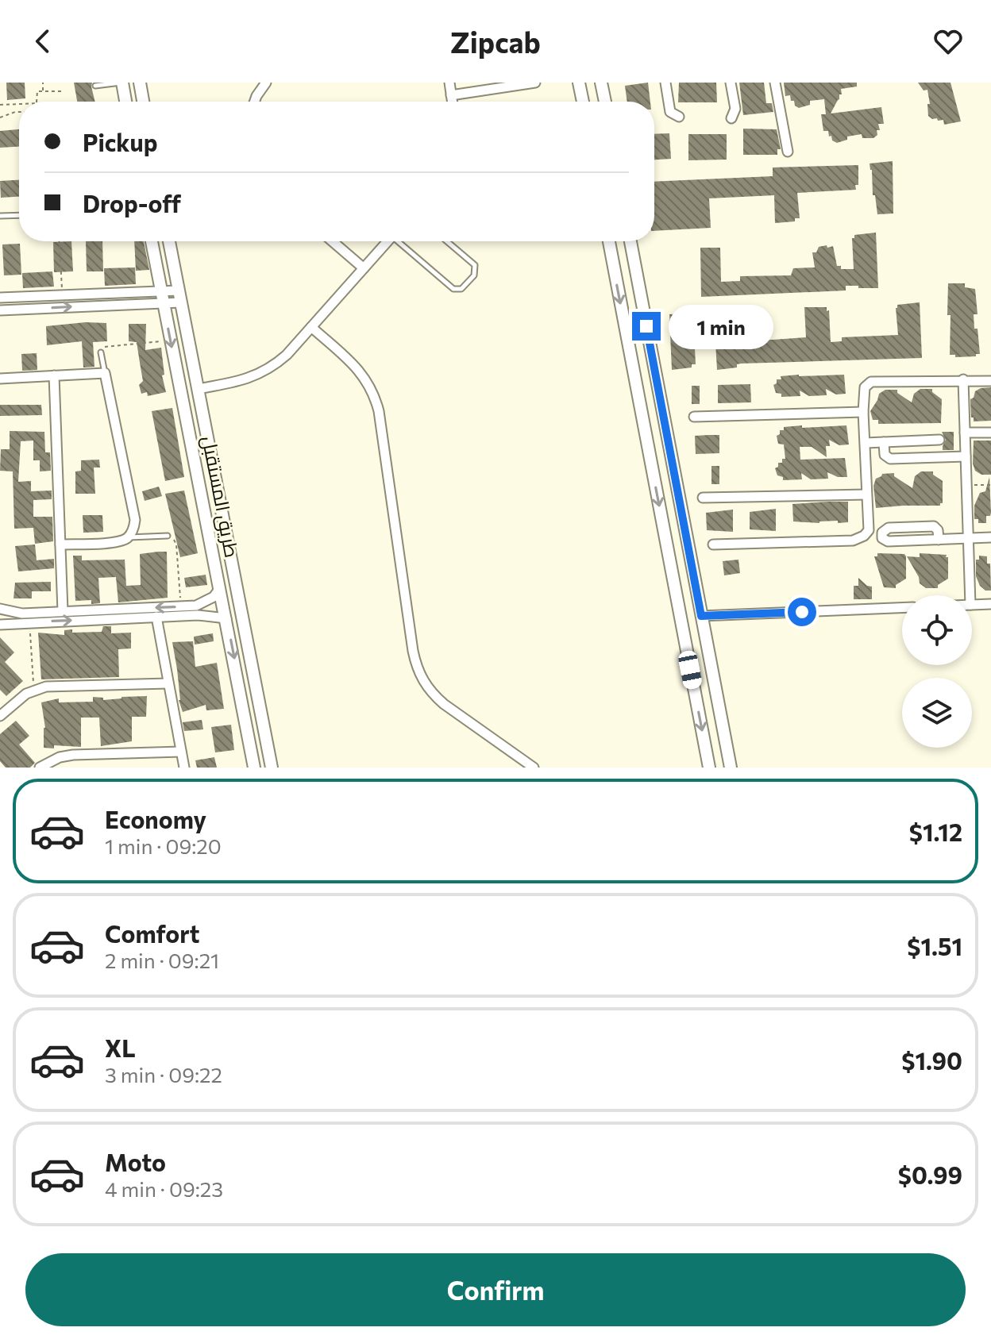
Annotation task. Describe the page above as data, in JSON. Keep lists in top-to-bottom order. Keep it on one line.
{"streets":{"street":["طريق المستقبل"]},"page":{"header":"Zipcab","banner":["Pickup","Drop-off"],"bubble":"1 min","list":[{"name":"Economy","note":"1 min · 09:20","value":"$1.12"},{"name":"Comfort","note":"2 min · 09:21","value":"$1.51"},{"name":"XL","note":"3 min · 09:22","value":"$1.90"},{"name":"Moto","note":"4 min · 09:23","value":"$0.99"}],"buttons":"Confirm"}}
